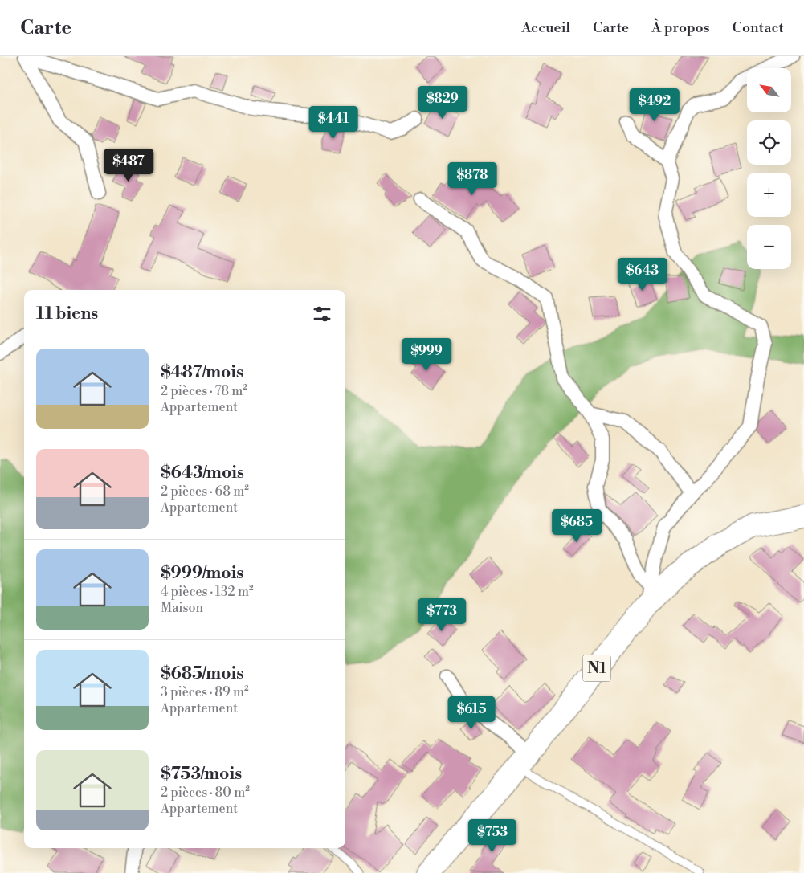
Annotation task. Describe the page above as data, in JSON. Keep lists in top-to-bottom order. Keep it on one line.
{"streets":{"highway":["N1"]},"north":"top left","page":{"header":"Carte","nav":["Accueil","Carte","À propos","Contact"],"map_buttons":["+","−"],"price":["$829","$492","$441","$487","$878","$643","$999","$685","$773","$615","$753"],"heading":"11 biens","list":[{"name":"$487/mois","note":"2 pièces · 78 m² · Appartement"},{"name":"$643/mois","note":"2 pièces · 68 m² · Appartement"},{"name":"$999/mois","note":"4 pièces · 132 m² · Maison"},{"name":"$685/mois","note":"3 pièces · 89 m² · Appartement"},{"name":"$753/mois","note":"2 pièces · 80 m² · Appartement"}]}}
